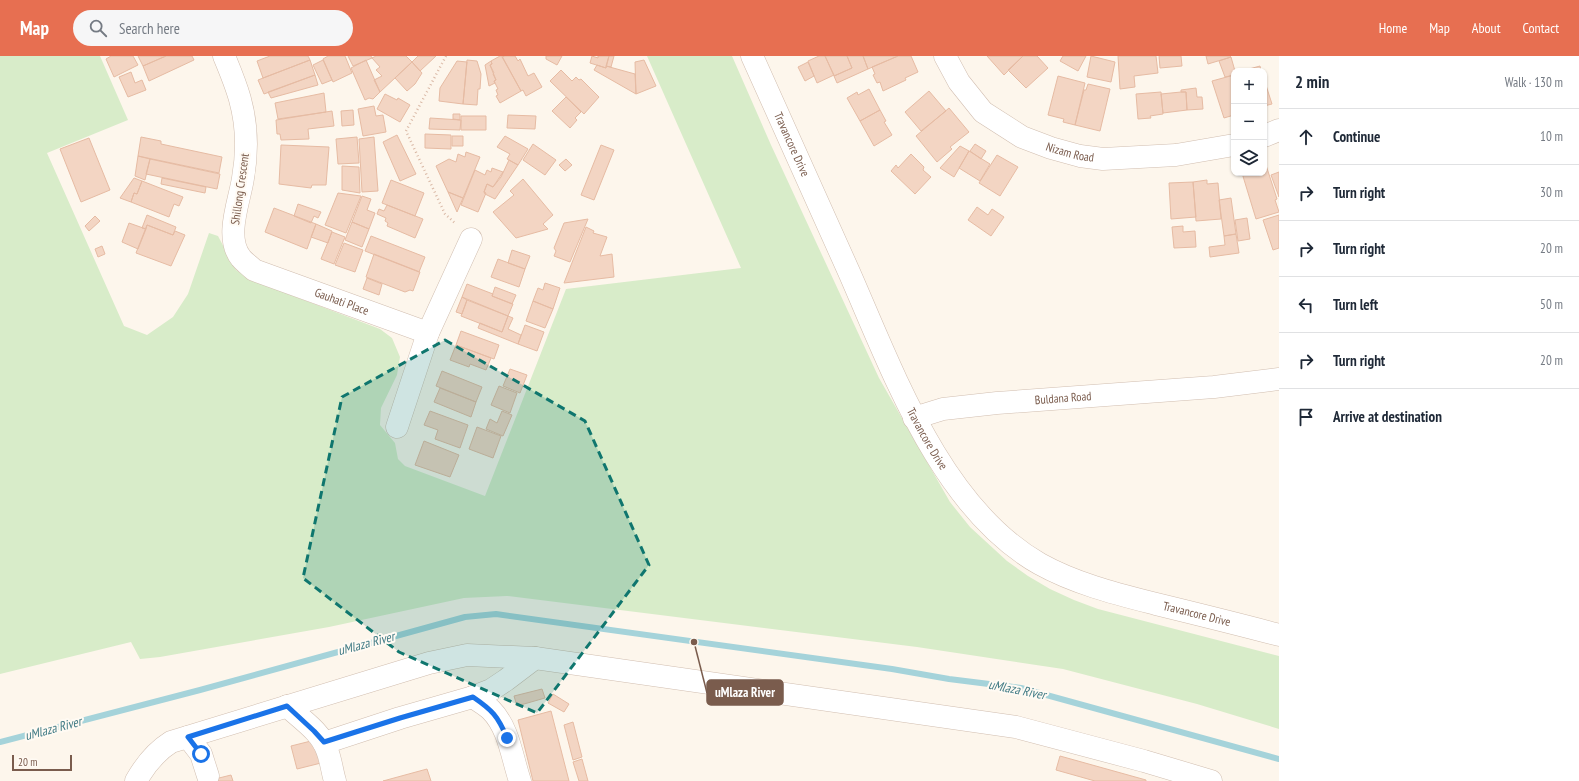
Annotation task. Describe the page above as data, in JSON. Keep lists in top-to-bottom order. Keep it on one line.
{"streets":{"street":["Travancore Drive","Nizam Road","Shillong Crescent","Gauhati Place","Buldana Road"]},"crossings":[["Travancore Drive","Buldana Road"],["Shillong Crescent","Gauhati Place"]],"water":["uMlaza River"],"places":["uMlaza River"],"scale_bar":"20 m","page":{"header":"Map","search":"Search here","nav":["Home","Map","About","Contact"],"heading":["2 min","Walk · 130 m"],"map_buttons":["+","−"],"list":[["Continue","10 m"],["Turn right","30 m"],["Turn right","20 m"],["Turn left","50 m"],["Turn right","20 m"],"Arrive at destination"],"scale":"20 m"}}
